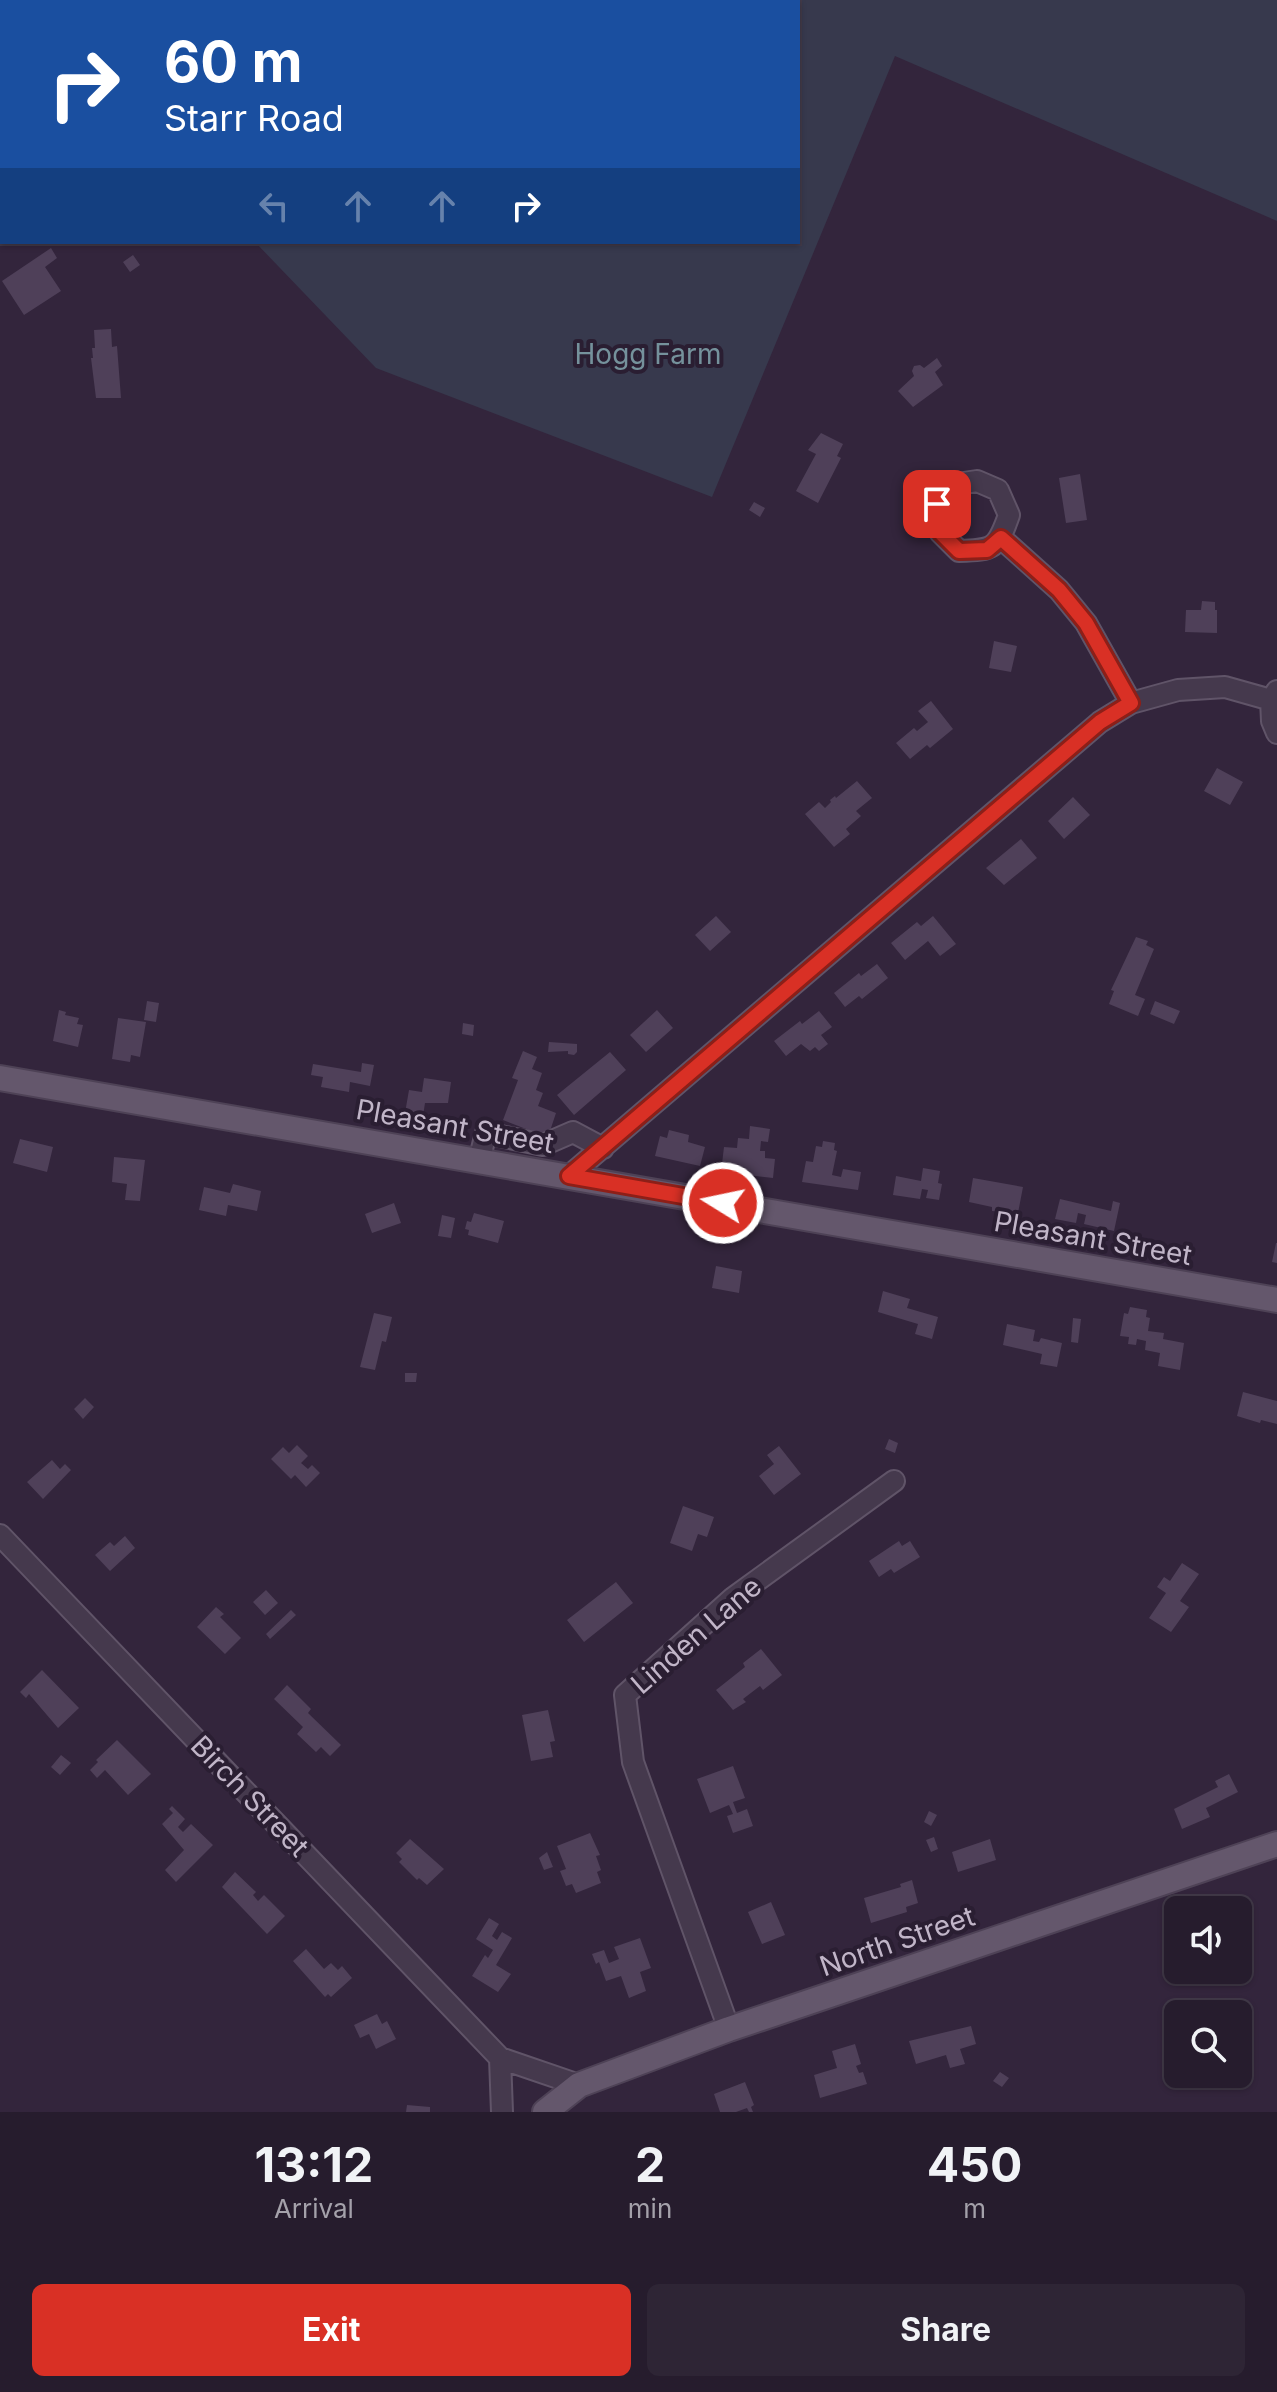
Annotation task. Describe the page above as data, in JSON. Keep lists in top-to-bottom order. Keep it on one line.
{"streets":{"main road":["Pleasant Street","North Street"],"street":["Linden Lane","Birch Street"]},"crossings":[["Linden Lane","North Street"],["Birch Street","North Street"]],"parks":["Hogg Farm"],"page":{"turn":["60 m","Starr Road"],"eta":["13:12","Arrival","2","min","450","m"],"buttons":["Exit","Share"]}}
